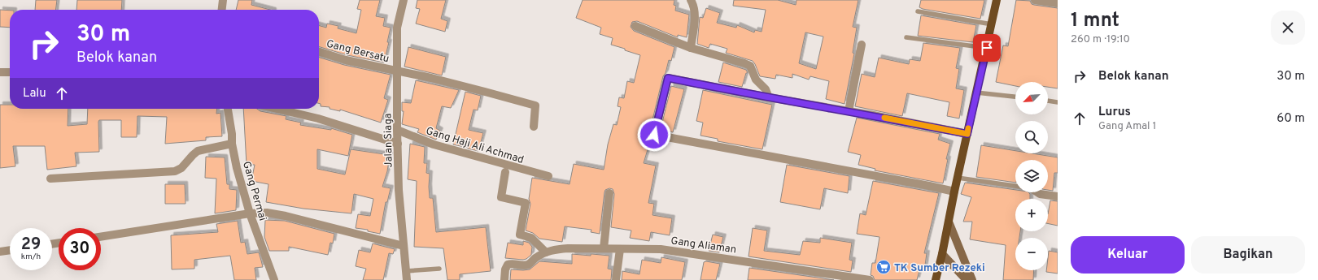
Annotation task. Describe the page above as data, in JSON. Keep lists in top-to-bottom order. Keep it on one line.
{"streets":{"street":["Gang Bersatu","Jalan Siaga","Gang Haji Ali Achmad","Gang Permai","Gang Aliaman"]},"crossings":[["Gang Bersatu","Jalan Siaga"],["Jalan Siaga","Gang Haji Ali Achmad"]],"places":{"supermarket":["TK Sumber Rezeki"]},"north":"bottom left","page":{"heading":["1 mnt","260 m · 19:10"],"turn":["30 m","Belok kanan"],"list":[{"name":"Belok kanan","value":"30 m"},{"name":"Lurus","note":"Gang Amal 1","value":"60 m"}],"then":"Lalu","map_buttons":["+","−"],"speed":"29 km/h","limit":"30","buttons":["Keluar","Bagikan"]}}
